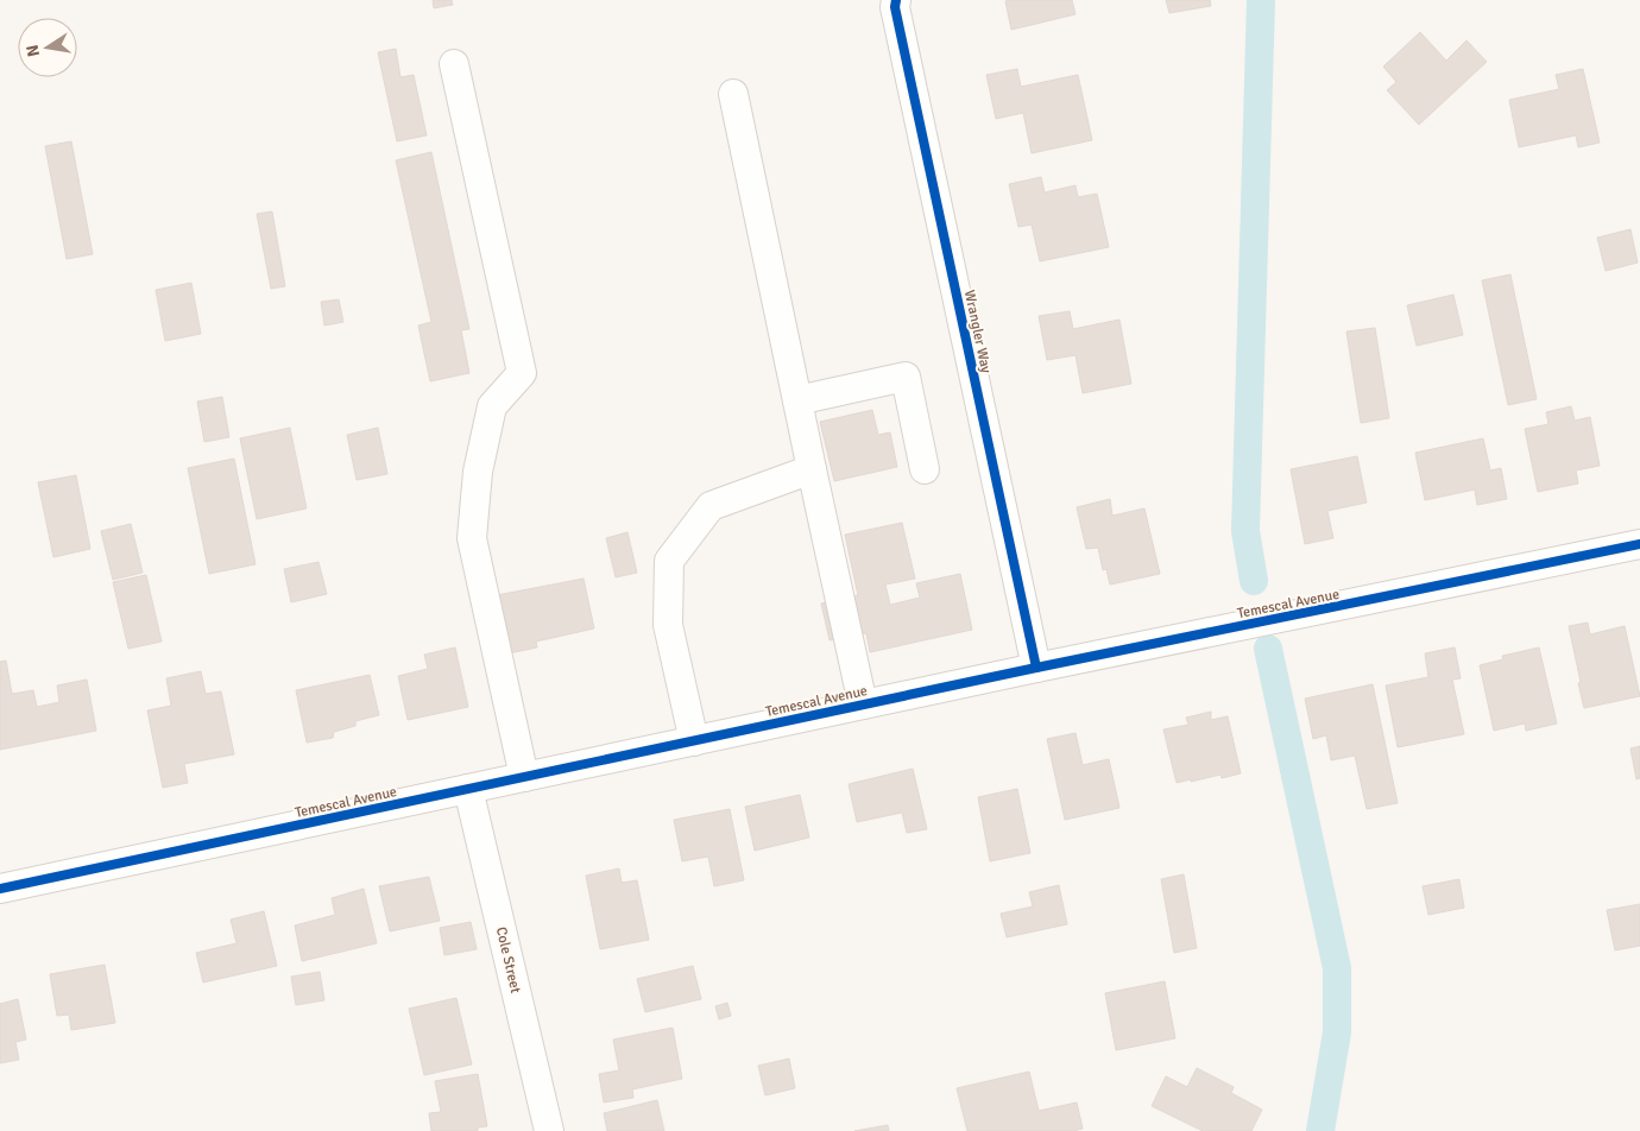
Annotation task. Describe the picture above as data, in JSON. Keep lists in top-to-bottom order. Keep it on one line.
{"streets":{"street":["Wrangler Way","Temescal Avenue","Cole Street"]},"crossings":[["Wrangler Way","Temescal Avenue"],["Temescal Avenue","Cole Street"]],"north":"left"}
